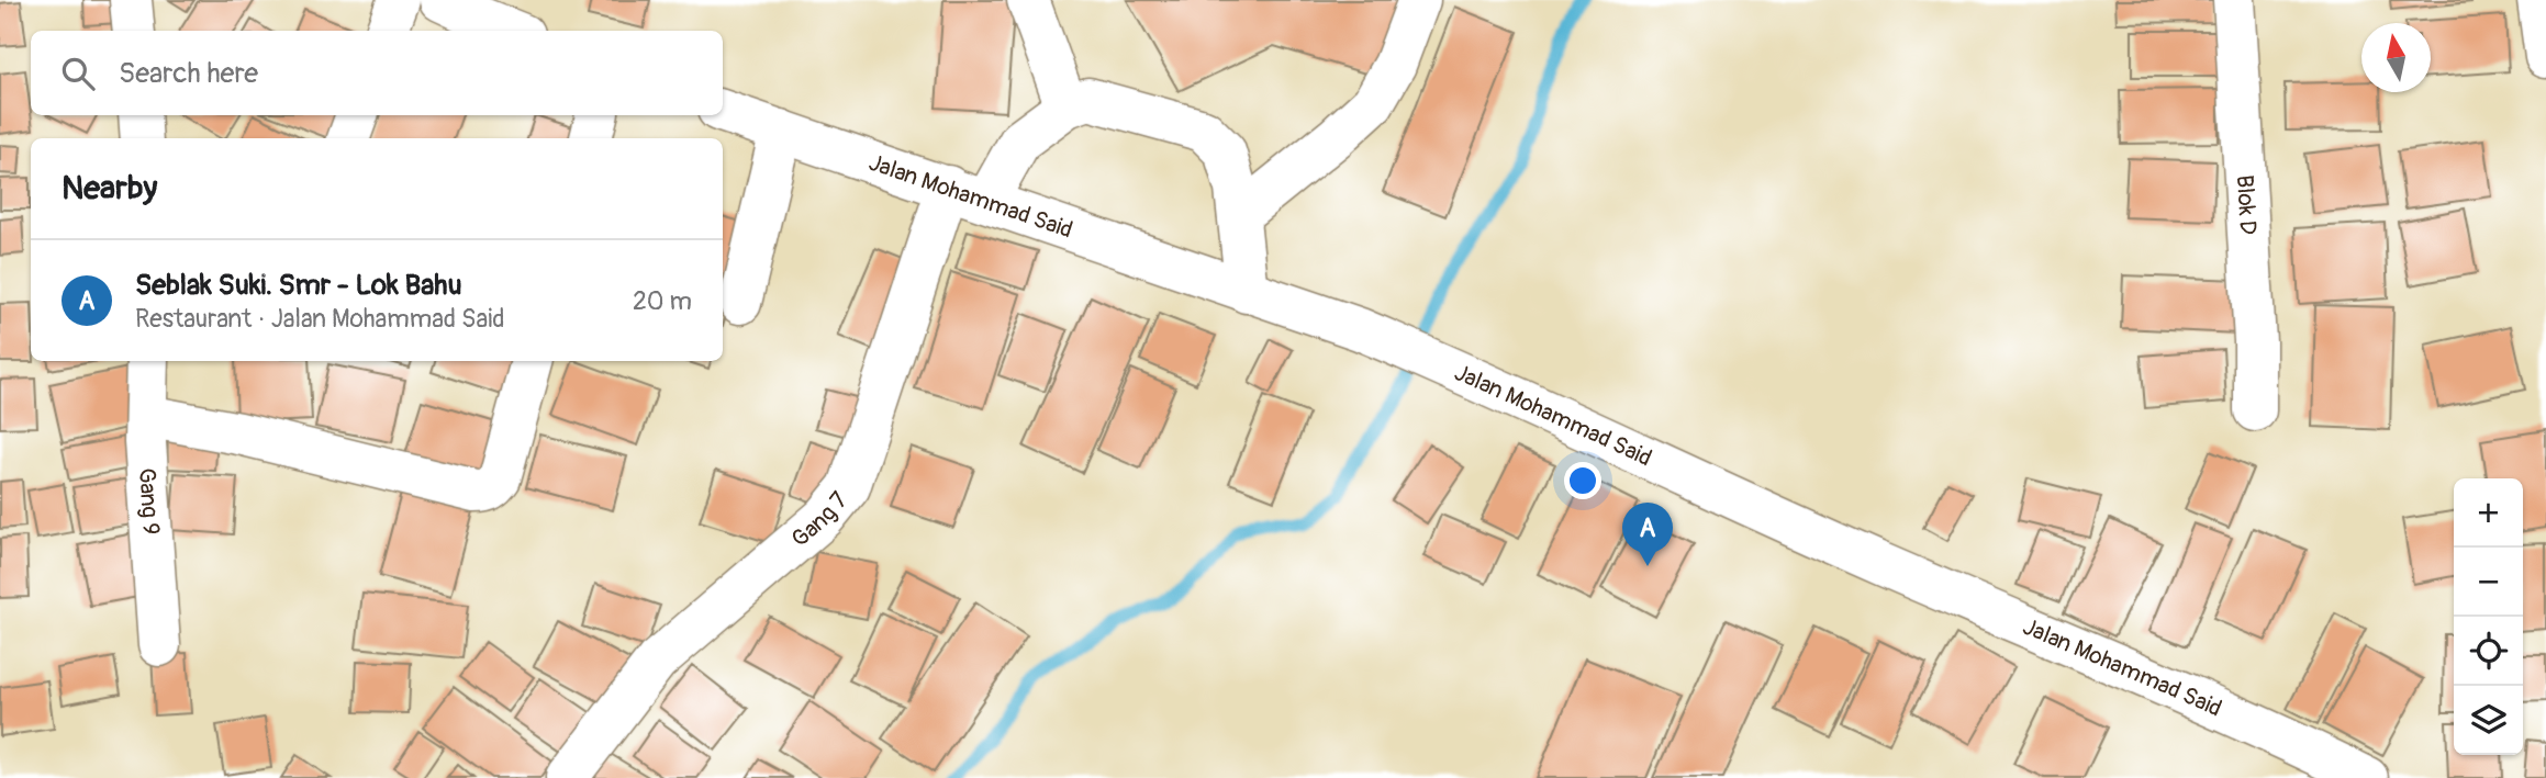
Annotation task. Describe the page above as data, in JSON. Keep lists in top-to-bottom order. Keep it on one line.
{"streets":{"street":["Jalan Mohammad Said","Blok D","Gang 9","Gang 7"]},"crossings":[["Jalan Mohammad Said","Gang 7"]],"north":"top","page":{"search":"Search here","heading":"Nearby","list":[{"mark":"A","name":"Seblak Suki. Smr - Lok Bahu","note":"Restaurant · Jalan Mohammad Said","value":"20 m"}],"map_buttons":["+","−"],"pins":"A"}}
